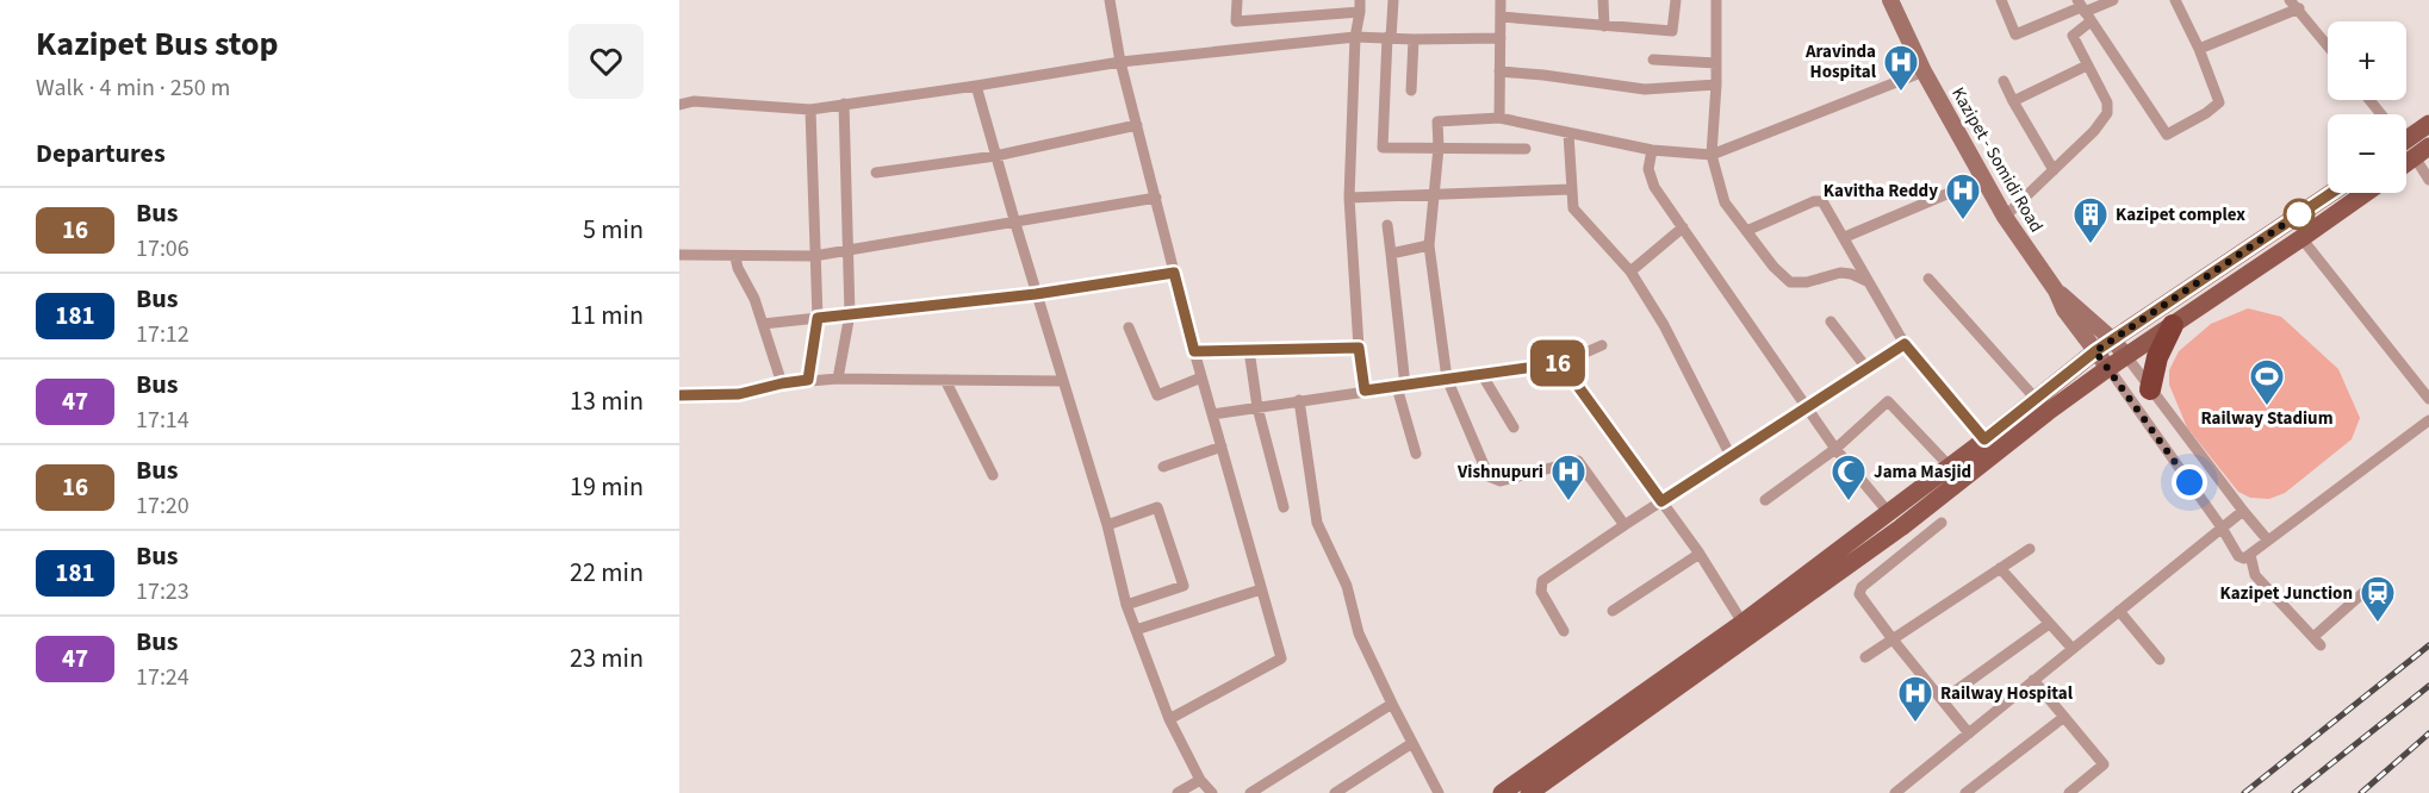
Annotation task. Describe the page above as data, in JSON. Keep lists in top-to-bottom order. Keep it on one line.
{"streets":{"street":["Kazipet - Somidi Road"]},"places":{"hospital":["Aravinda Hospital","Kavitha Reddy","Vishnupuri","Railway Hospital"],"building":["Kazipet complex"],"sports":["Railway Stadium"],"mosque":["Jama Masjid"],"station":["Kazipet Junction"]},"lines":["bus line 16"],"page":{"heading":[["Kazipet Bus stop","Walk · 4 min · 250 m"],"Departures"],"on_map":"16","map_buttons":["+","−"],"list":[{"mark":"16","name":"Bus","note":"17:06","value":"5 min"},{"mark":"181","name":"Bus","note":"17:12","value":"11 min"},{"mark":"47","name":"Bus","note":"17:14","value":"13 min"},{"mark":"16","name":"Bus","note":"17:20","value":"19 min"},{"mark":"181","name":"Bus","note":"17:23","value":"22 min"},{"mark":"47","name":"Bus","note":"17:24","value":"23 min"}]}}
